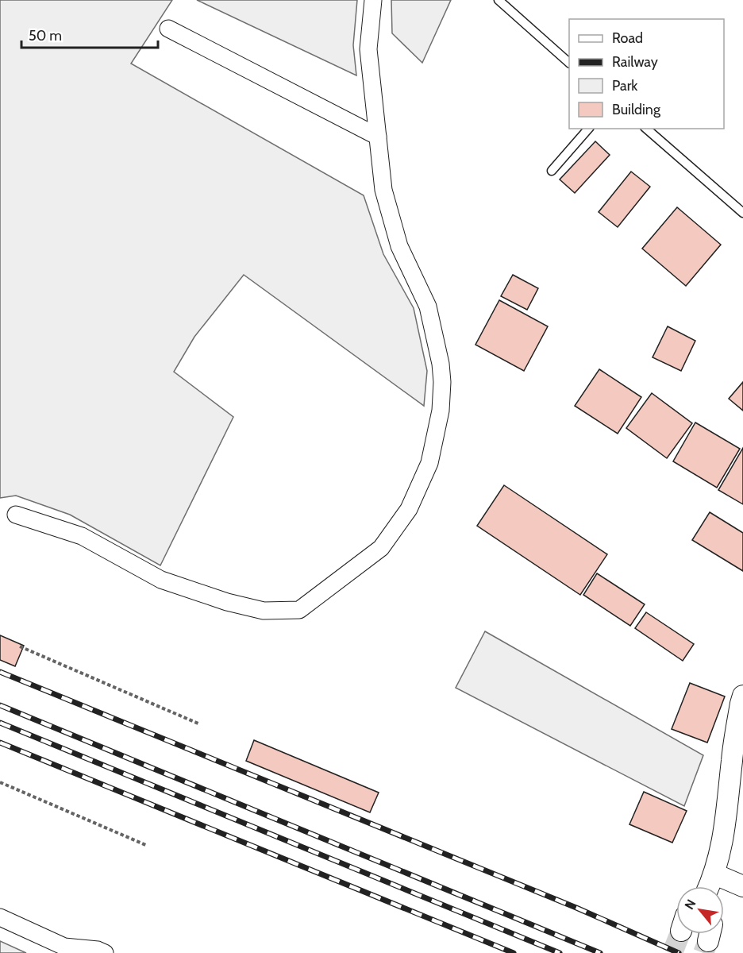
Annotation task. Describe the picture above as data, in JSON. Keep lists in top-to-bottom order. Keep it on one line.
{"legend":["Road","Railway","Park","Building"],"scale_bar":"50 m","north":"top left"}
